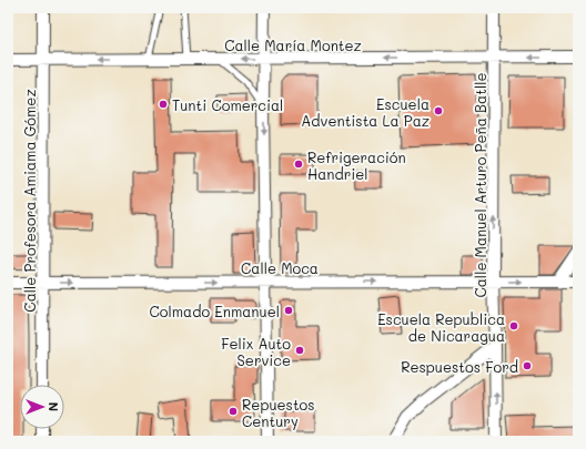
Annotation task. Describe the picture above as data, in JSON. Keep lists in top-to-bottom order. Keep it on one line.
{"streets":{"street":["Calle María Montez","Calle Manuel Arturo Peña Batlle","Calle Profesora Amiama Gómez","Calle Moca"]},"crossings":[["Calle María Montez","Calle Manuel Arturo Peña Batlle"],["Calle María Montez","Calle Profesora Amiama Gómez"],["Calle Manuel Arturo Peña Batlle","Calle Moca"],["Calle Profesora Amiama Gómez","Calle Moca"]],"one_way":["Calle María Montez","Calle Manuel Arturo Peña Batlle","Calle Moca"],"places":["Tunti Comercial","Escuela Adventista La Paz","Refrigeración Handriel","Colmado Enmanuel","Escuela Republica de Nicaragua","Felix Auto Service","Respuestos Ford","Repuestos Century"],"north":"right"}
